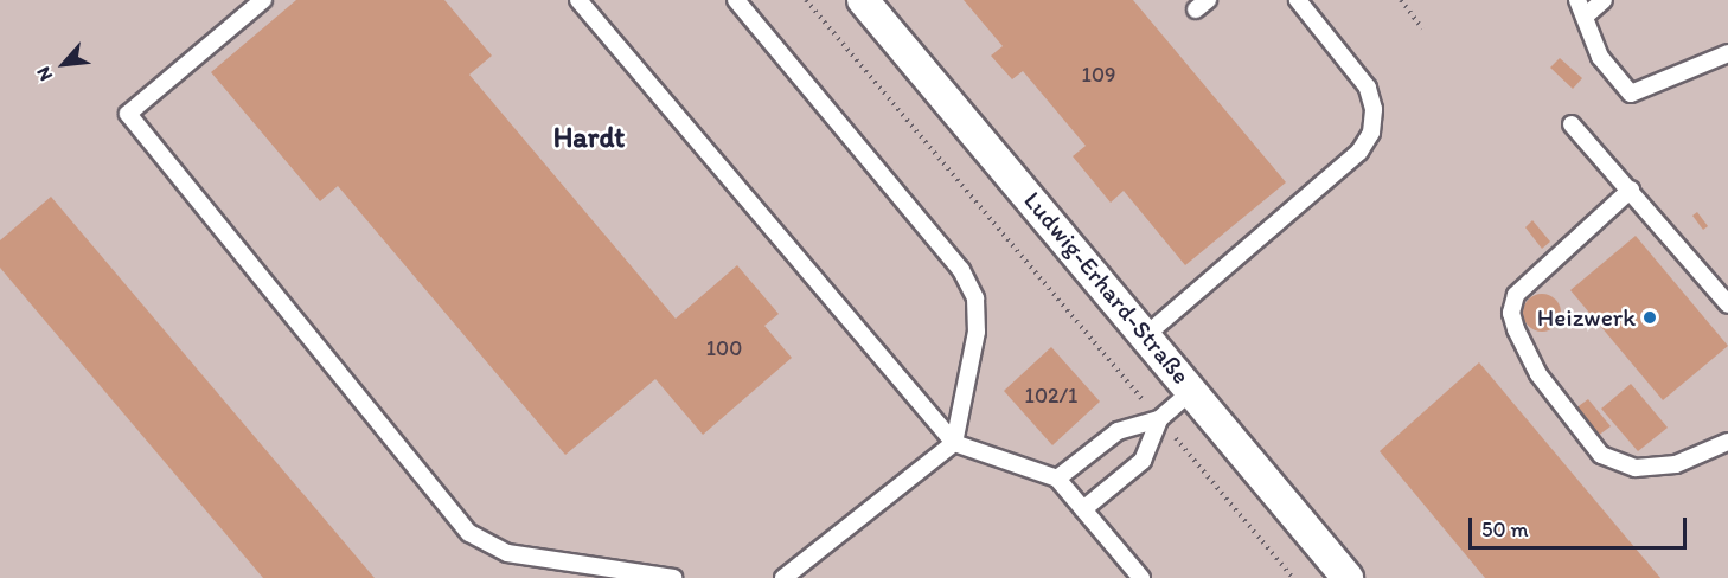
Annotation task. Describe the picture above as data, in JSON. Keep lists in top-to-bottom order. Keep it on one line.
{"streets":{"street":["Ludwig-Erhard-Straße"]},"districts":["Hardt"],"places":["Heizwerk"],"house_numbers":["109","100","102/1"],"scale_bar":"50 m","north":"bottom left"}
